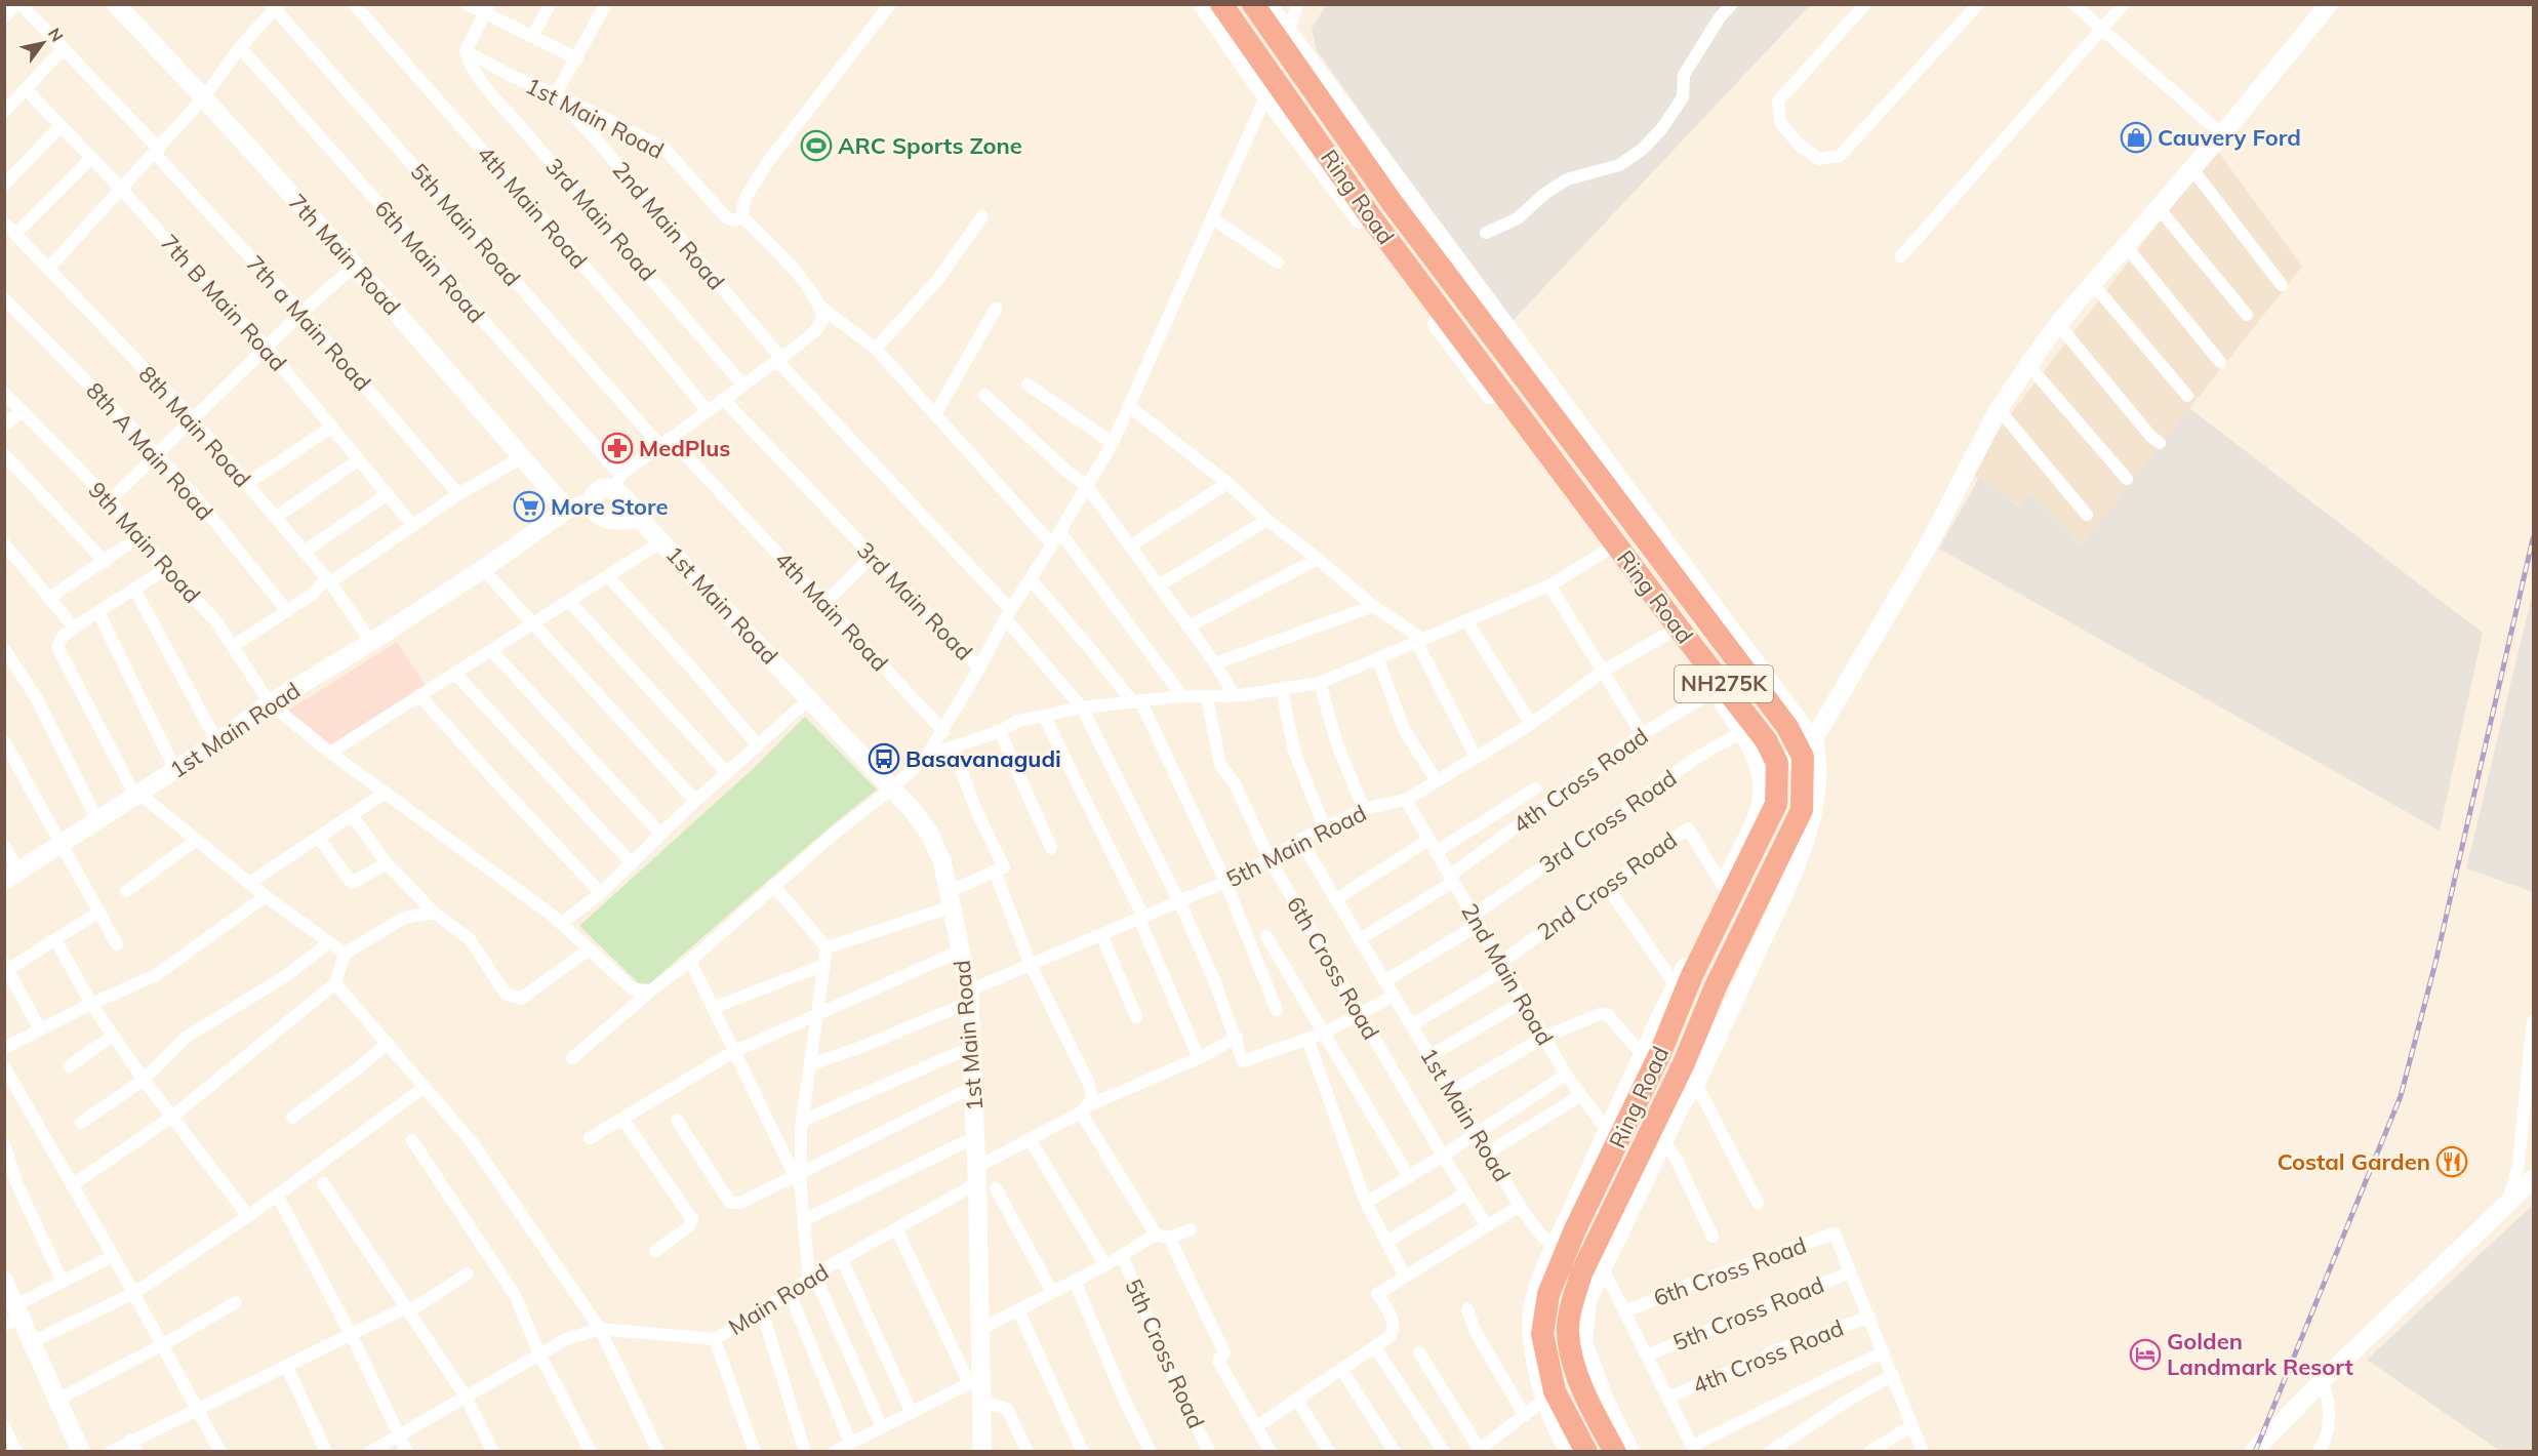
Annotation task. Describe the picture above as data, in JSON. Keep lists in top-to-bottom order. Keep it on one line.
{"streets":{"highway":["Ring Road","NH275K"],"street":["1st Main Road","4th Main Road","3rd Main Road","5th Main Road","2nd Main Road","7th Main Road","6th Main Road","7th B Main Road","7th a Main Road","8th Main Road","8th A Main Road","9th Main Road","4th Cross Road","3rd Cross Road","2nd Cross Road","6th Cross Road","Main Road","5th Cross Road"]},"crossings":[["1st Main Road","Ring Road"],["1st Main Road","3rd Main Road"],["1st Main Road","5th Main Road"],["1st Main Road","2nd Main Road"],["1st Main Road","7th Main Road"],["1st Main Road","6th Main Road"],["1st Main Road","8th Main Road"],["1st Main Road","9th Main Road"],["1st Main Road","4th Cross Road"],["1st Main Road","3rd Cross Road"],["1st Main Road","2nd Cross Road"],["1st Main Road","Main Road"],["Ring Road","2nd Main Road"],["4th Main Road","5th Main Road"],["5th Main Road","2nd Main Road"],["5th Main Road","6th Cross Road"],["2nd Main Road","4th Cross Road"],["2nd Main Road","3rd Cross Road"],["2nd Main Road","2nd Cross Road"],["2nd Main Road","Main Road"],["6th Cross Road","5th Cross Road"]],"places":{"shop":["Cauvery Ford"],"sports":["ARC Sports Zone"],"pharmacy":["MedPlus"],"supermarket":["More Store"],"bus stop":["Basavanagudi"],"restaurant":["Costal Garden"],"hotel":["Golden Landmark Resort"]},"north":"top right"}
